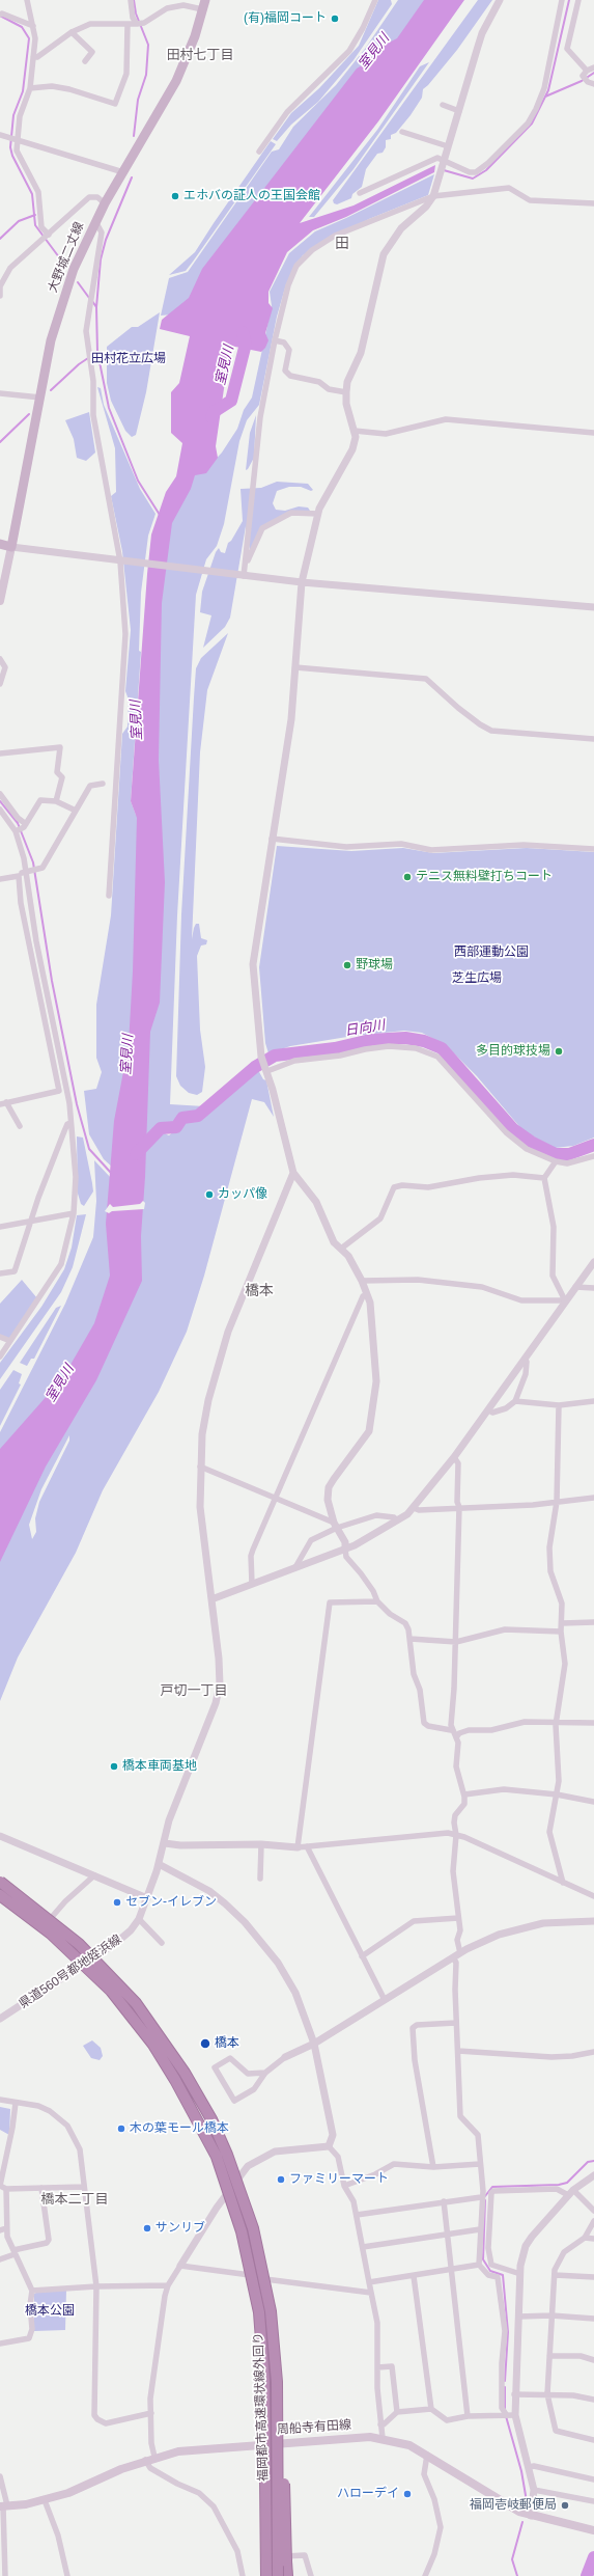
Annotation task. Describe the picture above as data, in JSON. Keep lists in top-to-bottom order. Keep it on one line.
{"streets":{"highway":["福岡都市高速環状線外回り"],"main road":["大野城二丈線","周船寺有田線"],"street":["県道560号都地姪浜線"]},"districts":["田村七丁目","田","橋本","戸切一丁目","橋本二丁目"],"water":["室見川","日向川"],"parks":["田村花立広場","西部運動公園","芝生広場","橋本公園"],"places":["(有)福岡コート","エホバの証人の王国会館","テニス無料壁打ちコート","野球場","多目的球技場","カッパ像","橋本車両基地","セブン-イレブン","橋本","木の葉モール橋本","ファミリーマート","サンリブ","ハローデイ","福岡壱岐郵便局"]}
